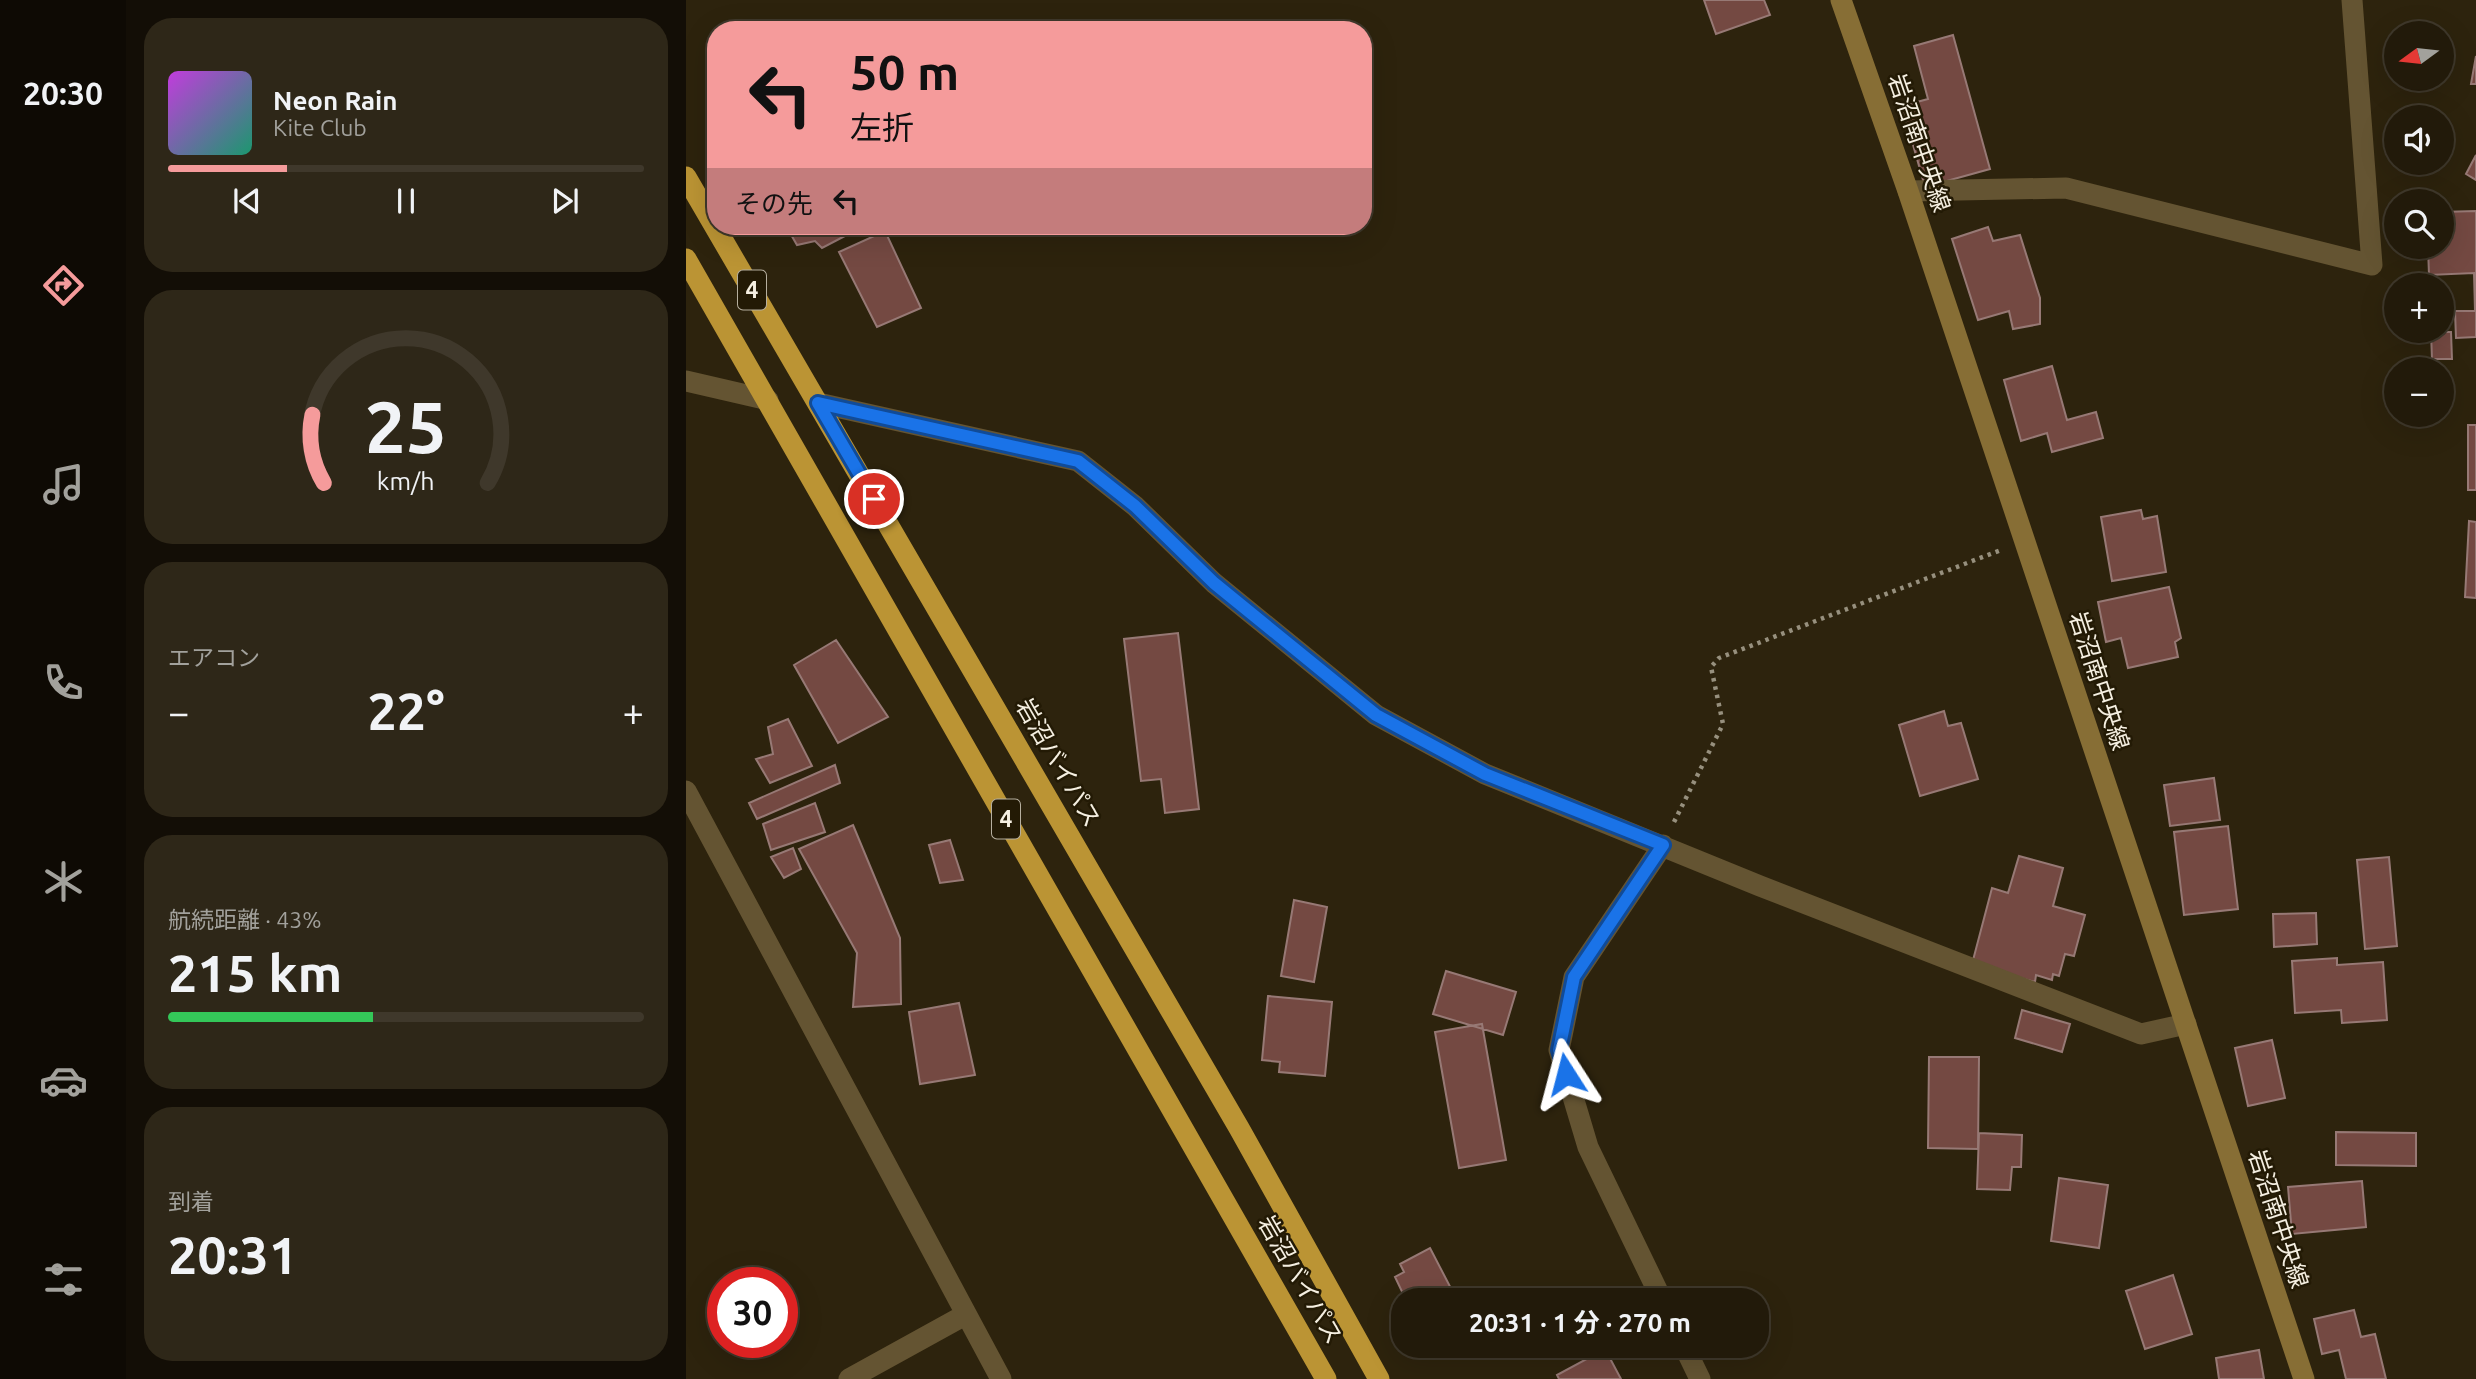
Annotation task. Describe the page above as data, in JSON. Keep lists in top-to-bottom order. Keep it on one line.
{"streets":{"highway":["4","岩沼バイパス"],"street":["岩沼南中央線"]},"north":"left","page":{"tabs":"20:30","map_buttons":["+","−"],"turn":["50 m","左折"],"song":["Neon Rain","Kite Club"],"then":"その先","tile":["エアコン",["航続距離 · 43%","215 km"],["到着","20:31"]],"heat":["−","22°","+"],"limit":"30","trip":"20:31 · 1 分 · 270 m","gauge":["25","km/h"]}}
